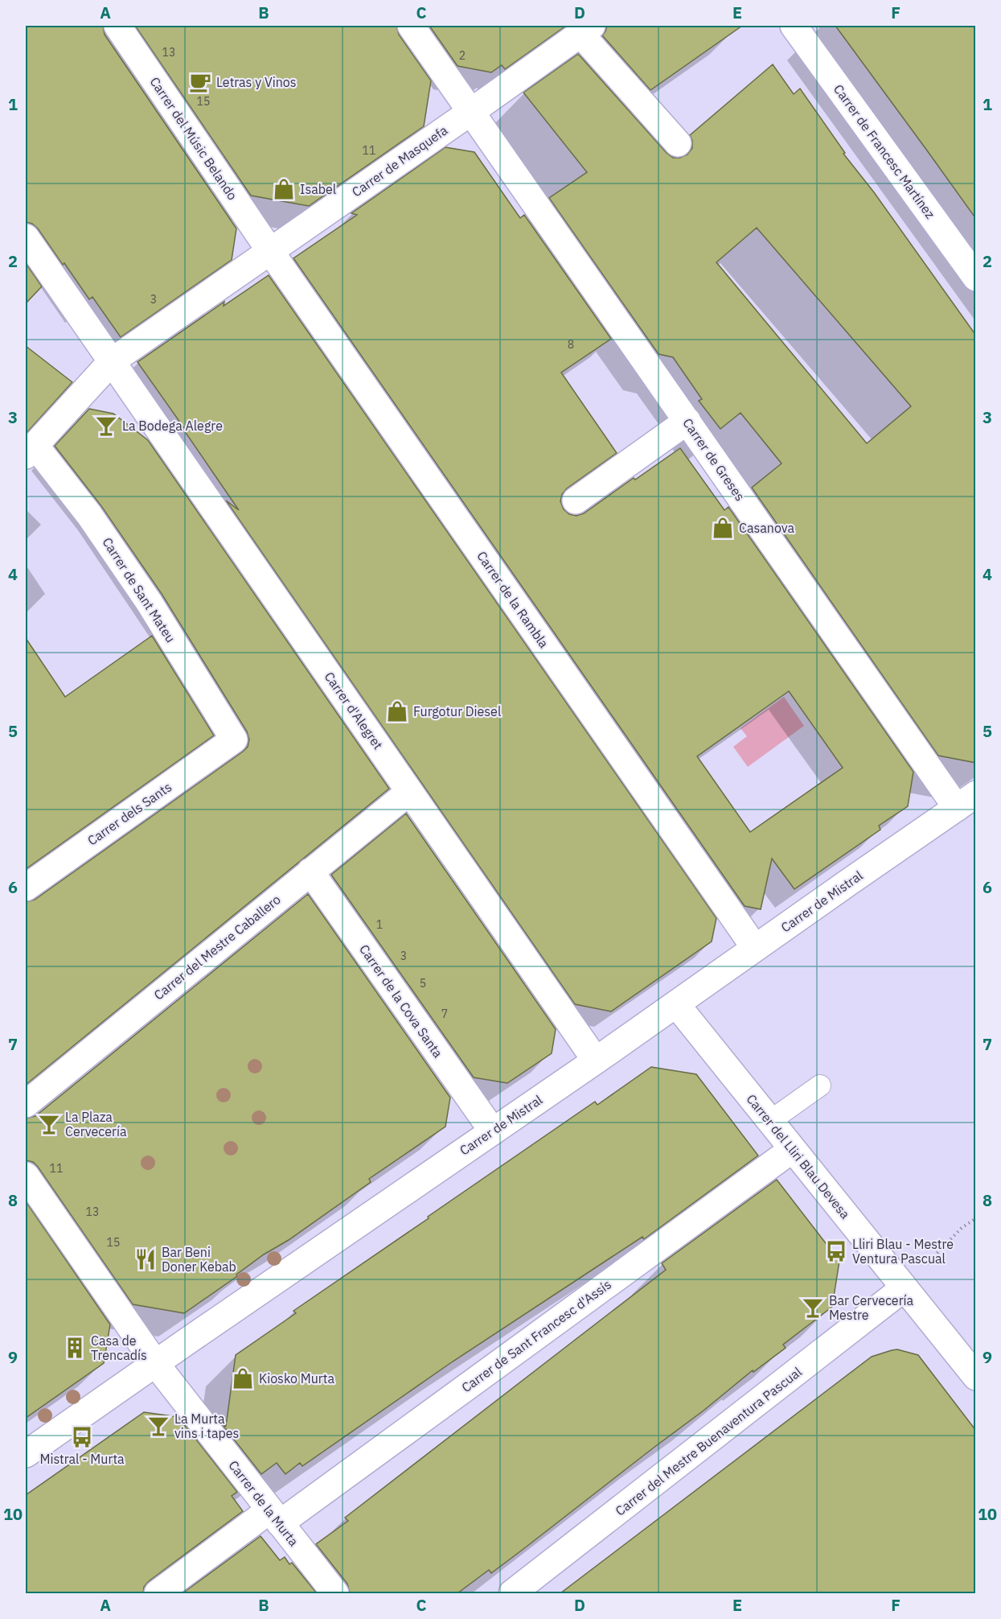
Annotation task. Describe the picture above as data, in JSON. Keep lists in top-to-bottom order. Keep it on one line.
{"streets":{"street":["Carrer del Músic Belando","Carrer de Francesc Martínez","Carrer de Masquefa","Carrer de Greses","Carrer de Sant Mateu","Carrer de la Rambla","Carrer d'Alegret","Carrer dels Sants","Carrer de Mistral","Carrer del Mestre Caballero","Carrer de la Cova Santa","Carrer del Lliri Blau Devesa","Carrer de Sant Francesc d'Assís","Carrer del Mestre Buenaventura Pascual","Carrer de la Murta"]},"crossings":[["Carrer del Músic Belando","Carrer de Masquefa"],["Carrer del Músic Belando","Carrer de la Rambla"],["Carrer de Masquefa","Carrer de Greses"],["Carrer de Masquefa","Carrer de Sant Mateu"],["Carrer de Masquefa","Carrer de la Rambla"],["Carrer de Masquefa","Carrer d'Alegret"],["Carrer de Greses","Carrer de Mistral"],["Carrer de Sant Mateu","Carrer dels Sants"],["Carrer de la Rambla","Carrer de Mistral"],["Carrer d'Alegret","Carrer de Mistral"],["Carrer d'Alegret","Carrer del Mestre Caballero"],["Carrer de Mistral","Carrer de la Cova Santa"],["Carrer de Mistral","Carrer del Lliri Blau Devesa"],["Carrer de Mistral","Carrer de la Murta"],["Carrer del Mestre Caballero","Carrer de la Cova Santa"],["Carrer del Lliri Blau Devesa","Carrer de Sant Francesc d'Assís"],["Carrer del Lliri Blau Devesa","Carrer del Mestre Buenaventura Pascual"],["Carrer de Sant Francesc d'Assís","Carrer de la Murta"]],"places":{"cafe":["Letras y Vinos"],"shop":["Isabel","Casanova","Furgotur Diesel","Kiosko Murta"],"bar":["La Bodega Alegre","La Plaza Cervecería","Bar Cervecería Mestre","La Murta vins i tapes"],"bus stop":["Lliri Blau - Mestre Ventura Pascual","Mistral - Murta"],"restaurant":["Bar Beni Doner Kebab"],"building":["Casa de Trencadís"]},"house_numbers":["13","2","15","11","3","8","1","3","5","7","11","13","15"],"grid":{"columns":["A","B","C","D","E","F"],"rows":["1","2","3","4","5","6","7","8","9","10"]}}
